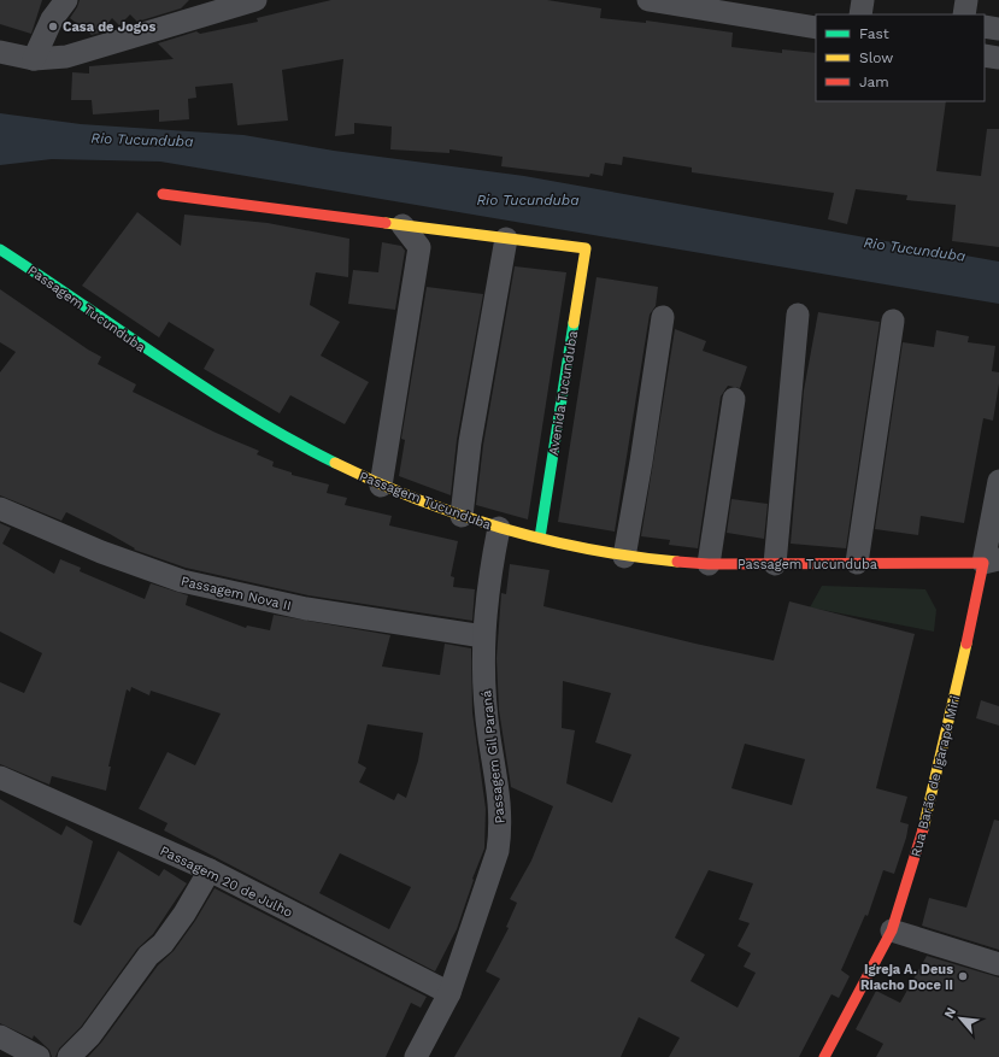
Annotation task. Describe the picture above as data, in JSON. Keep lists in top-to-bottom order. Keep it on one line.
{"streets":{"street":["Passagem Tucunduba","Avenida Tucunduba","Passagem Nova II","Passagem Gil Paraná","Rua Barão de Igarapé Miri","Passagem 20 de Julho"]},"crossings":[["Passagem Tucunduba","Avenida Tucunduba"],["Passagem Tucunduba","Passagem Gil Paraná"],["Passagem Tucunduba","Rua Barão de Igarapé Miri"],["Passagem Nova II","Passagem Gil Paraná"],["Passagem Gil Paraná","Passagem 20 de Julho"]],"water":["Rio Tucunduba"],"places":["Casa de Jogos","Igreja A. Deus Riacho Doce II"],"legend":["Fast","Slow","Jam"],"north":"top left"}
